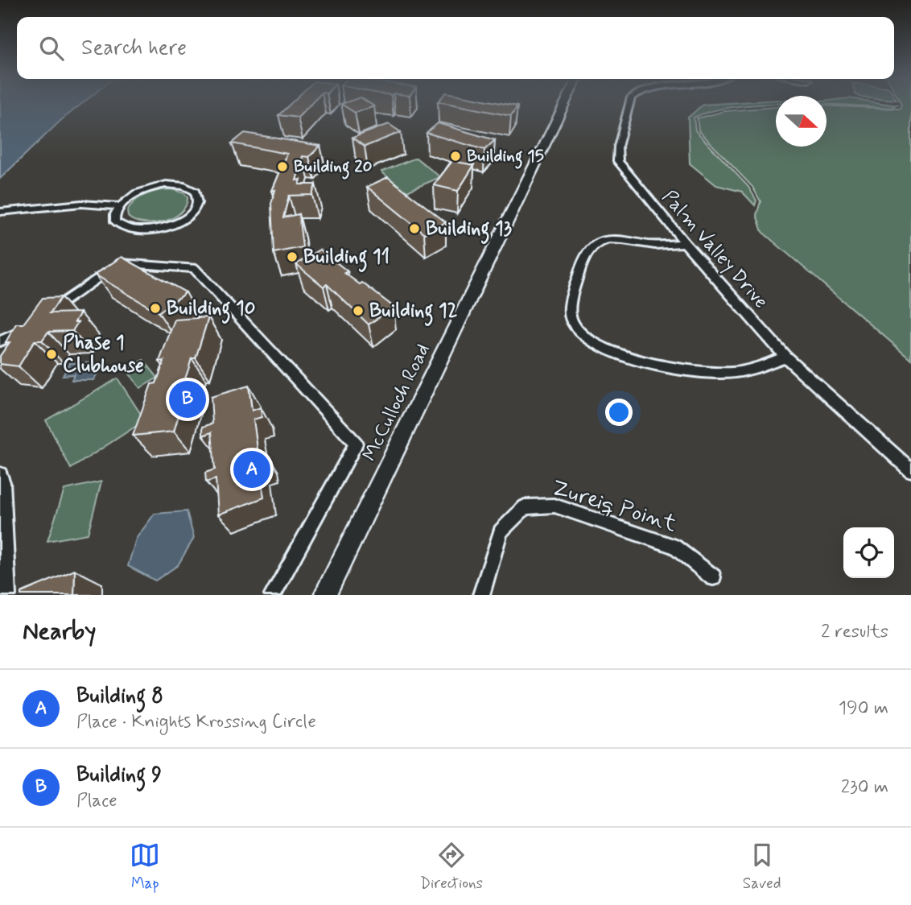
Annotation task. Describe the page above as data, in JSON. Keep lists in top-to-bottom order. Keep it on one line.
{"streets":{"street":["Palm Valley Drive","McCulloch Road","Zureiq Point"]},"places":["Building 15","Building 20","Building 13","Building 11","Building 10","Building 12","Phase 1 Clubhouse"],"north":"right","page":{"search":"Search here","pins":["B","A"],"heading":["Nearby","2 results"],"list":[{"mark":"A","name":"Building 8","note":"Place · Knights Krossing Circle","value":"190 m"},{"mark":"B","name":"Building 9","note":"Place","value":"230 m"}],"nav":["Map","Directions","Saved"]}}
